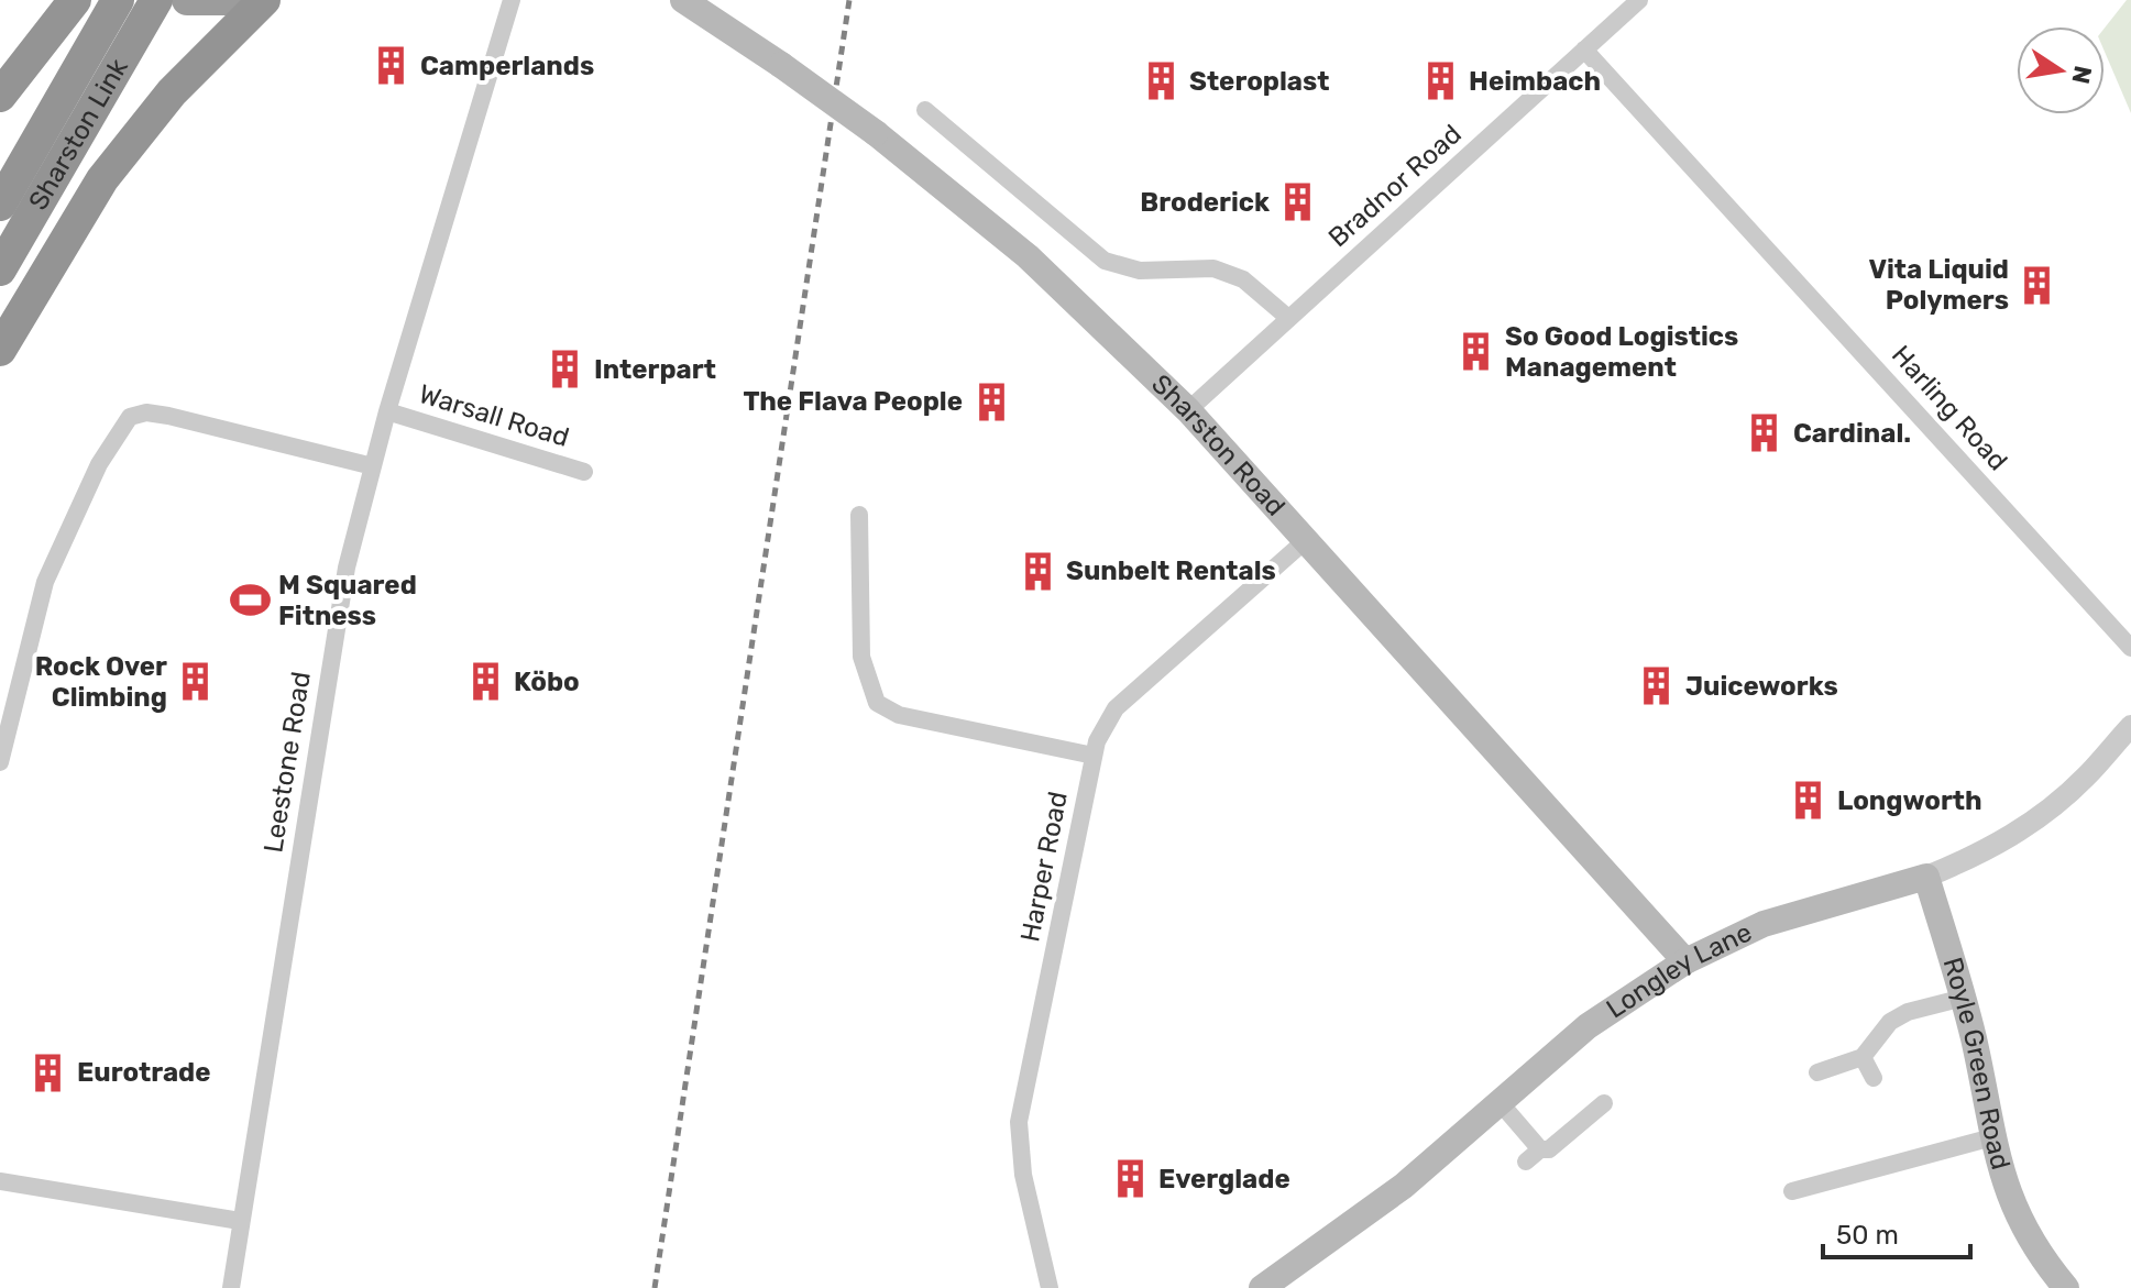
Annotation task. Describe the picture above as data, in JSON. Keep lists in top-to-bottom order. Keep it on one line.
{"streets":{"highway":["Sharston Link"],"main road":["Sharston Road","Longley Lane","Royle Green Road"],"street":["Bradnor Road","Harling Road","Warsall Road","Leestone Road","Harper Road"]},"crossings":[["Bradnor Road","Harling Road"],["Bradnor Road","Sharston Road"],["Warsall Road","Leestone Road"],["Sharston Road","Harper Road"],["Sharston Road","Longley Lane"],["Longley Lane","Royle Green Road"]],"places":{"building":["Camperlands","Steroplast","Heimbach","Broderick","Vita Liquid Polymers","So Good Logistics Management","Interpart","The Flava People","Cardinal.","Sunbelt Rentals","Rock Over Climbing","Köbo","Juiceworks","Longworth","Eurotrade","Everglade"],"sports":["M Squared Fitness"]},"scale_bar":"50 m","north":"right"}
